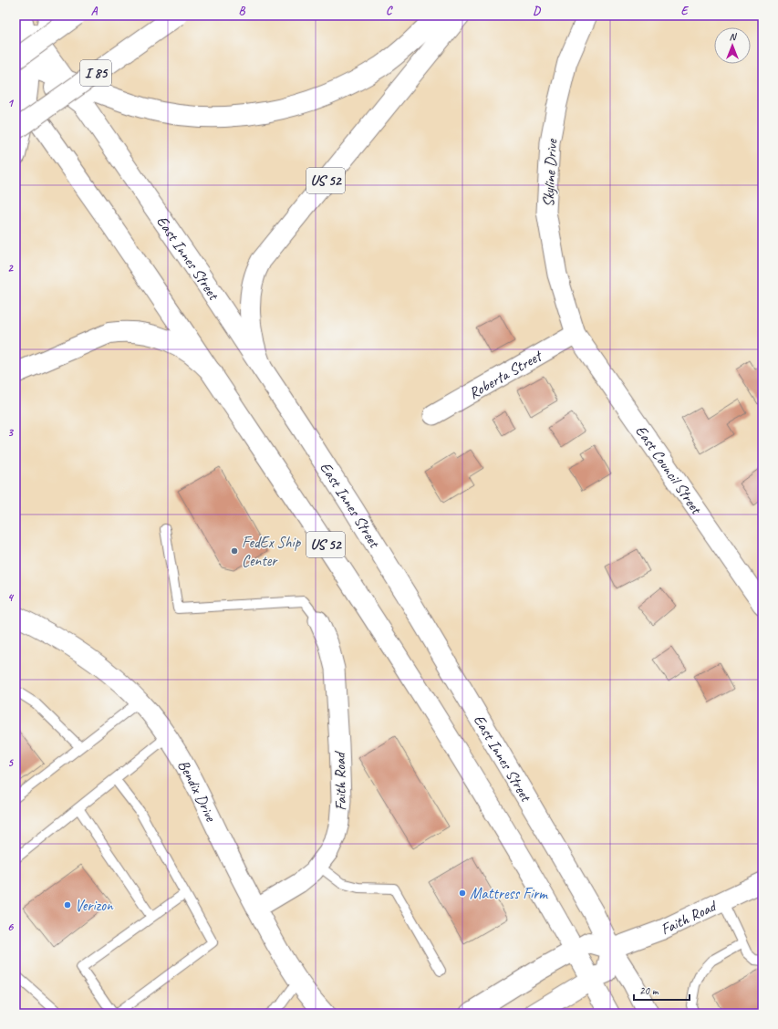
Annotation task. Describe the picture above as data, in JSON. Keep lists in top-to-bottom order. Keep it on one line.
{"streets":{"main road":["I 85","US 52","East Innes Street"],"street":["Skyline Drive","Roberta Street","East Council Street","Faith Road","Bendix Drive"]},"crossings":[["Skyline Drive","Roberta Street"],["Skyline Drive","East Council Street"],["US 52","East Innes Street"],["East Innes Street","Faith Road"],["Roberta Street","East Council Street"],["Faith Road","Bendix Drive"]],"places":["FedEx Ship Center","Mattress Firm","Verizon"],"scale_bar":"20 m","north":"top","grid":{"columns":["A","B","C","D","E"],"rows":["1","2","3","4","5","6"]}}
